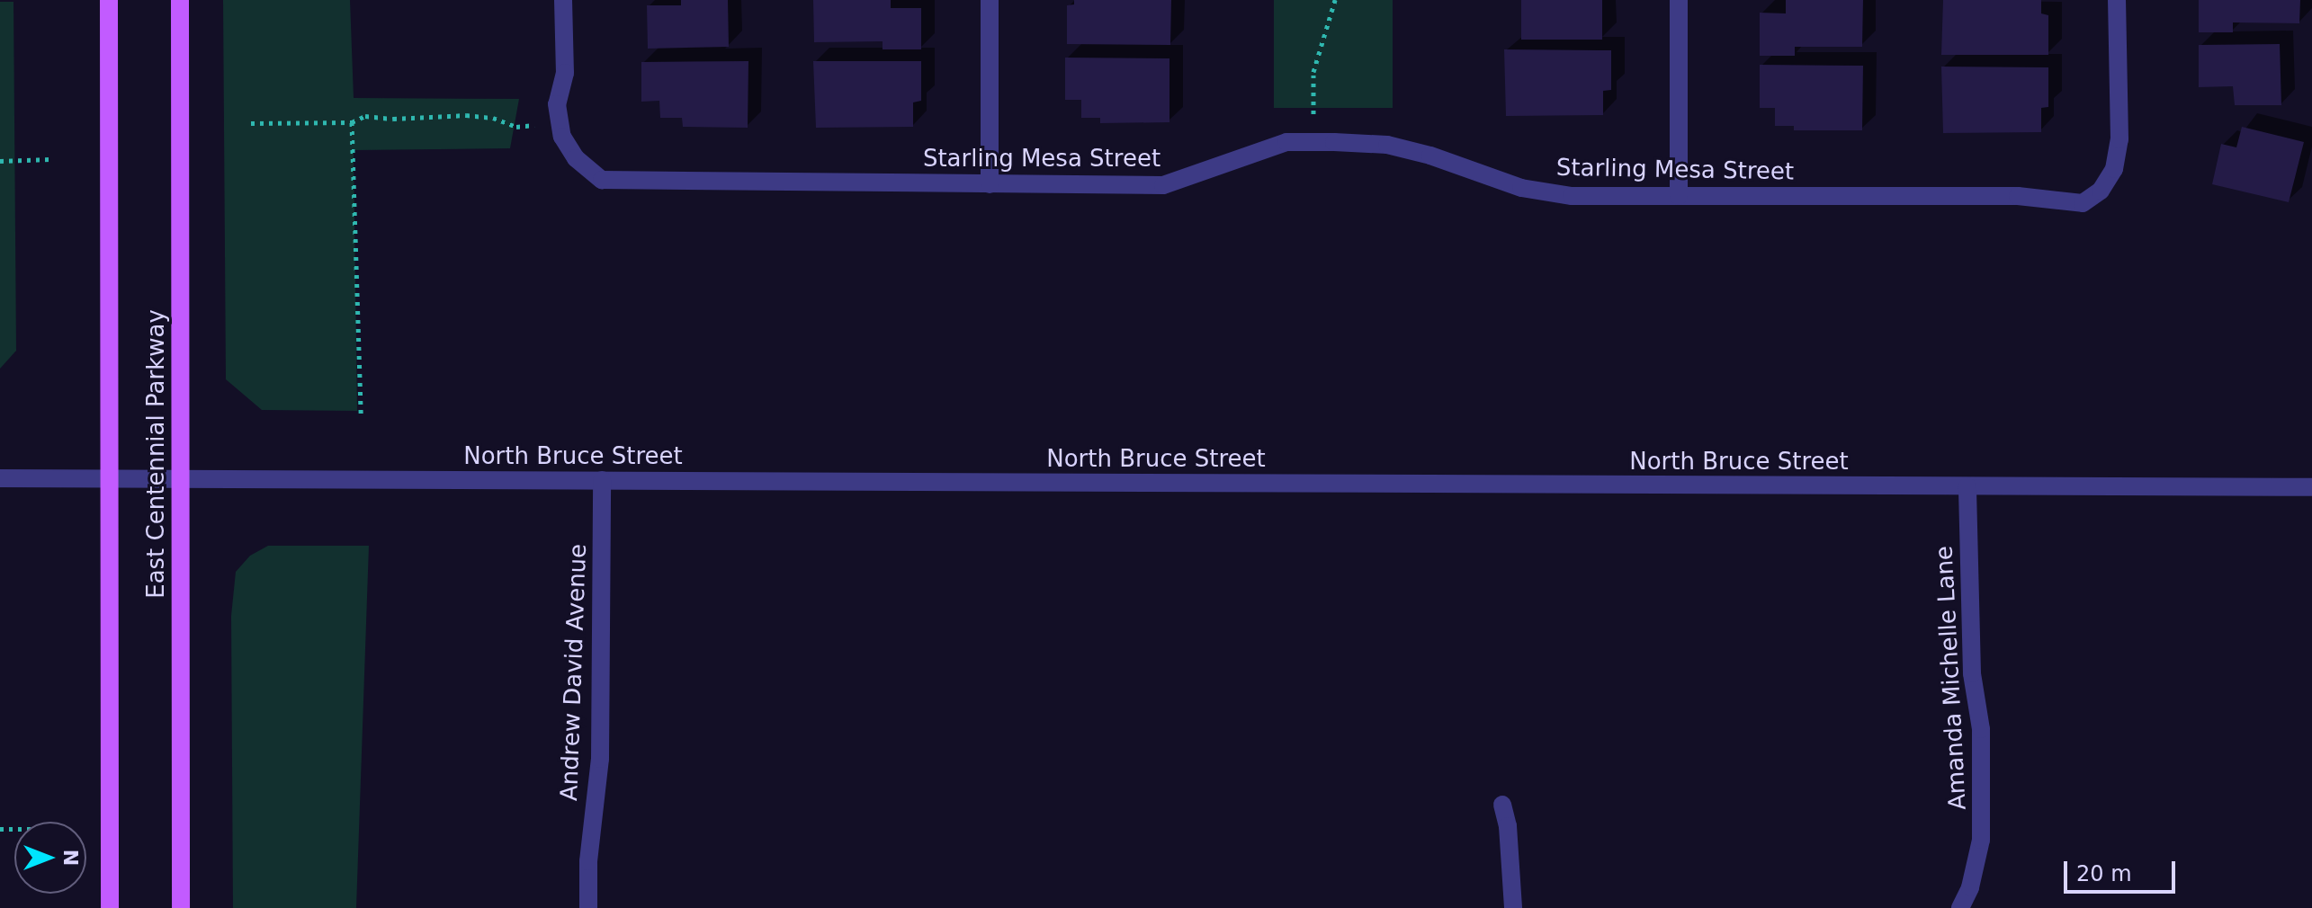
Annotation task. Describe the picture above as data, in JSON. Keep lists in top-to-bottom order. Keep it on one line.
{"streets":{"main road":["East Centennial Parkway"],"street":["Starling Mesa Street","North Bruce Street","Andrew David Avenue","Amanda Michelle Lane"]},"crossings":[["East Centennial Parkway","North Bruce Street"],["North Bruce Street","Andrew David Avenue"],["North Bruce Street","Amanda Michelle Lane"]],"scale_bar":"20 m","north":"right"}
